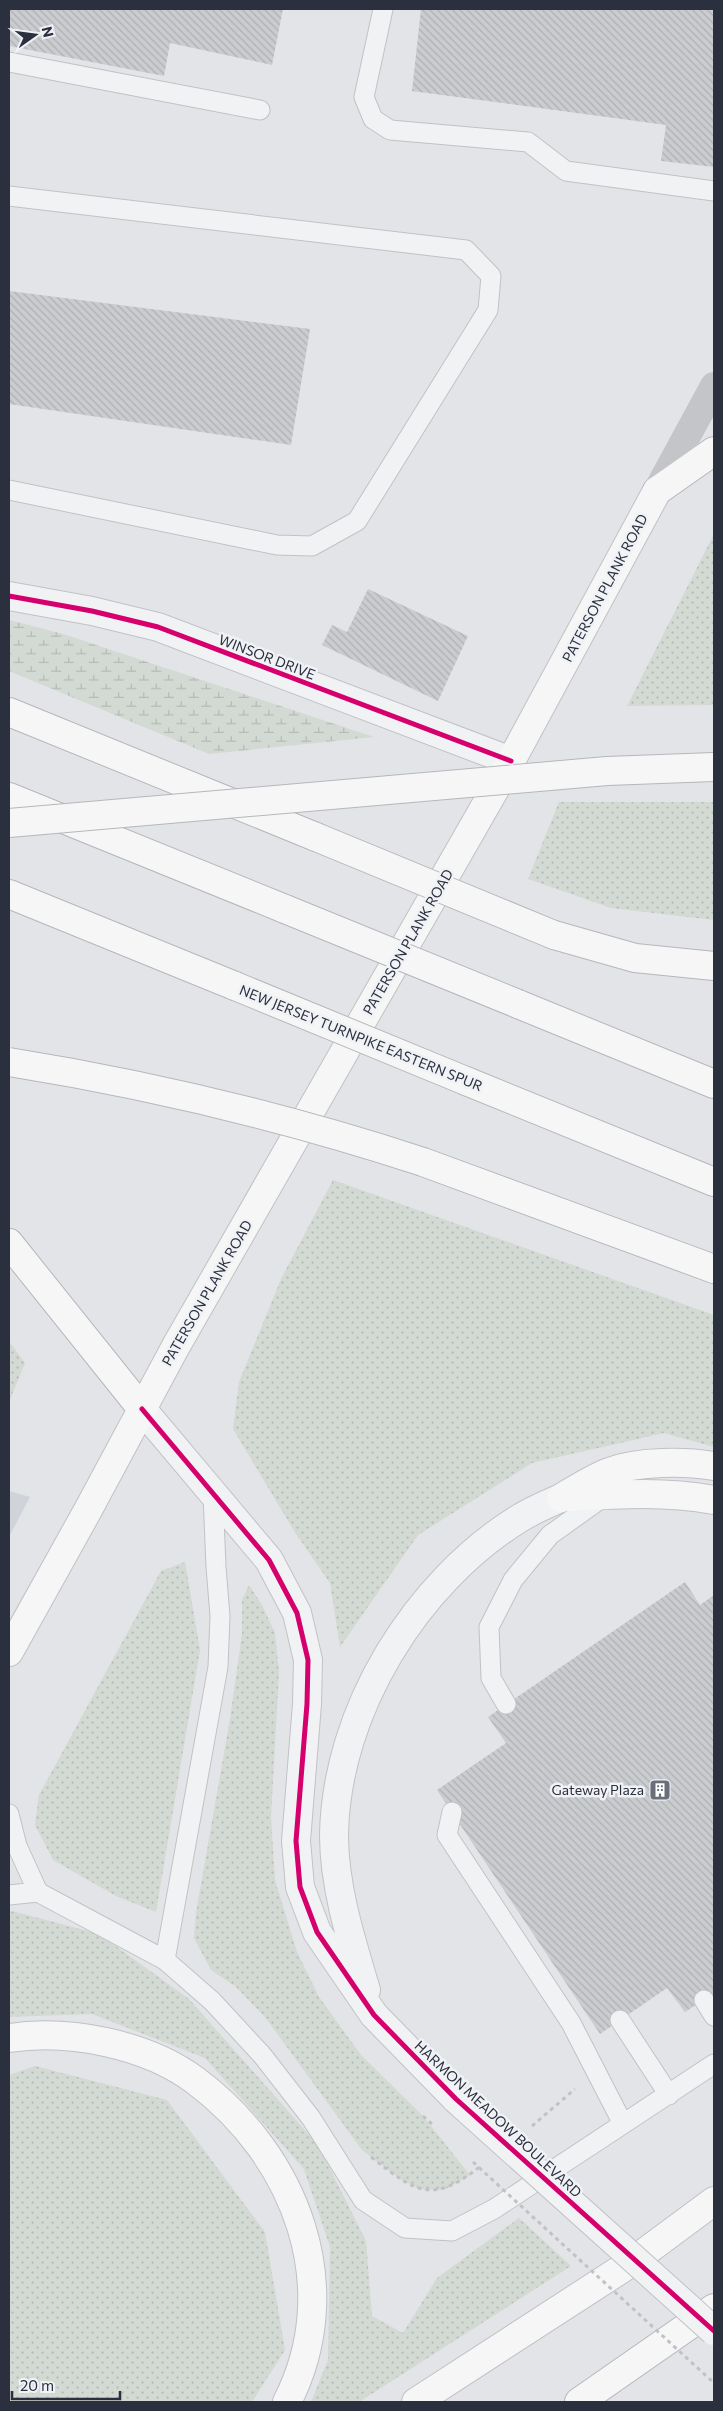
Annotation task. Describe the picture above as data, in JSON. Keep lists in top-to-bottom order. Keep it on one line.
{"streets":{"main road":["PATERSON PLANK ROAD","NEW JERSEY TURNPIKE EASTERN SPUR"],"street":["WINSOR DRIVE","HARMON MEADOW BOULEVARD"]},"crossings":[["PATERSON PLANK ROAD","WINSOR DRIVE"],["PATERSON PLANK ROAD","HARMON MEADOW BOULEVARD"]],"places":{"building":["Gateway Plaza"]},"scale_bar":"20 m","north":"right"}
